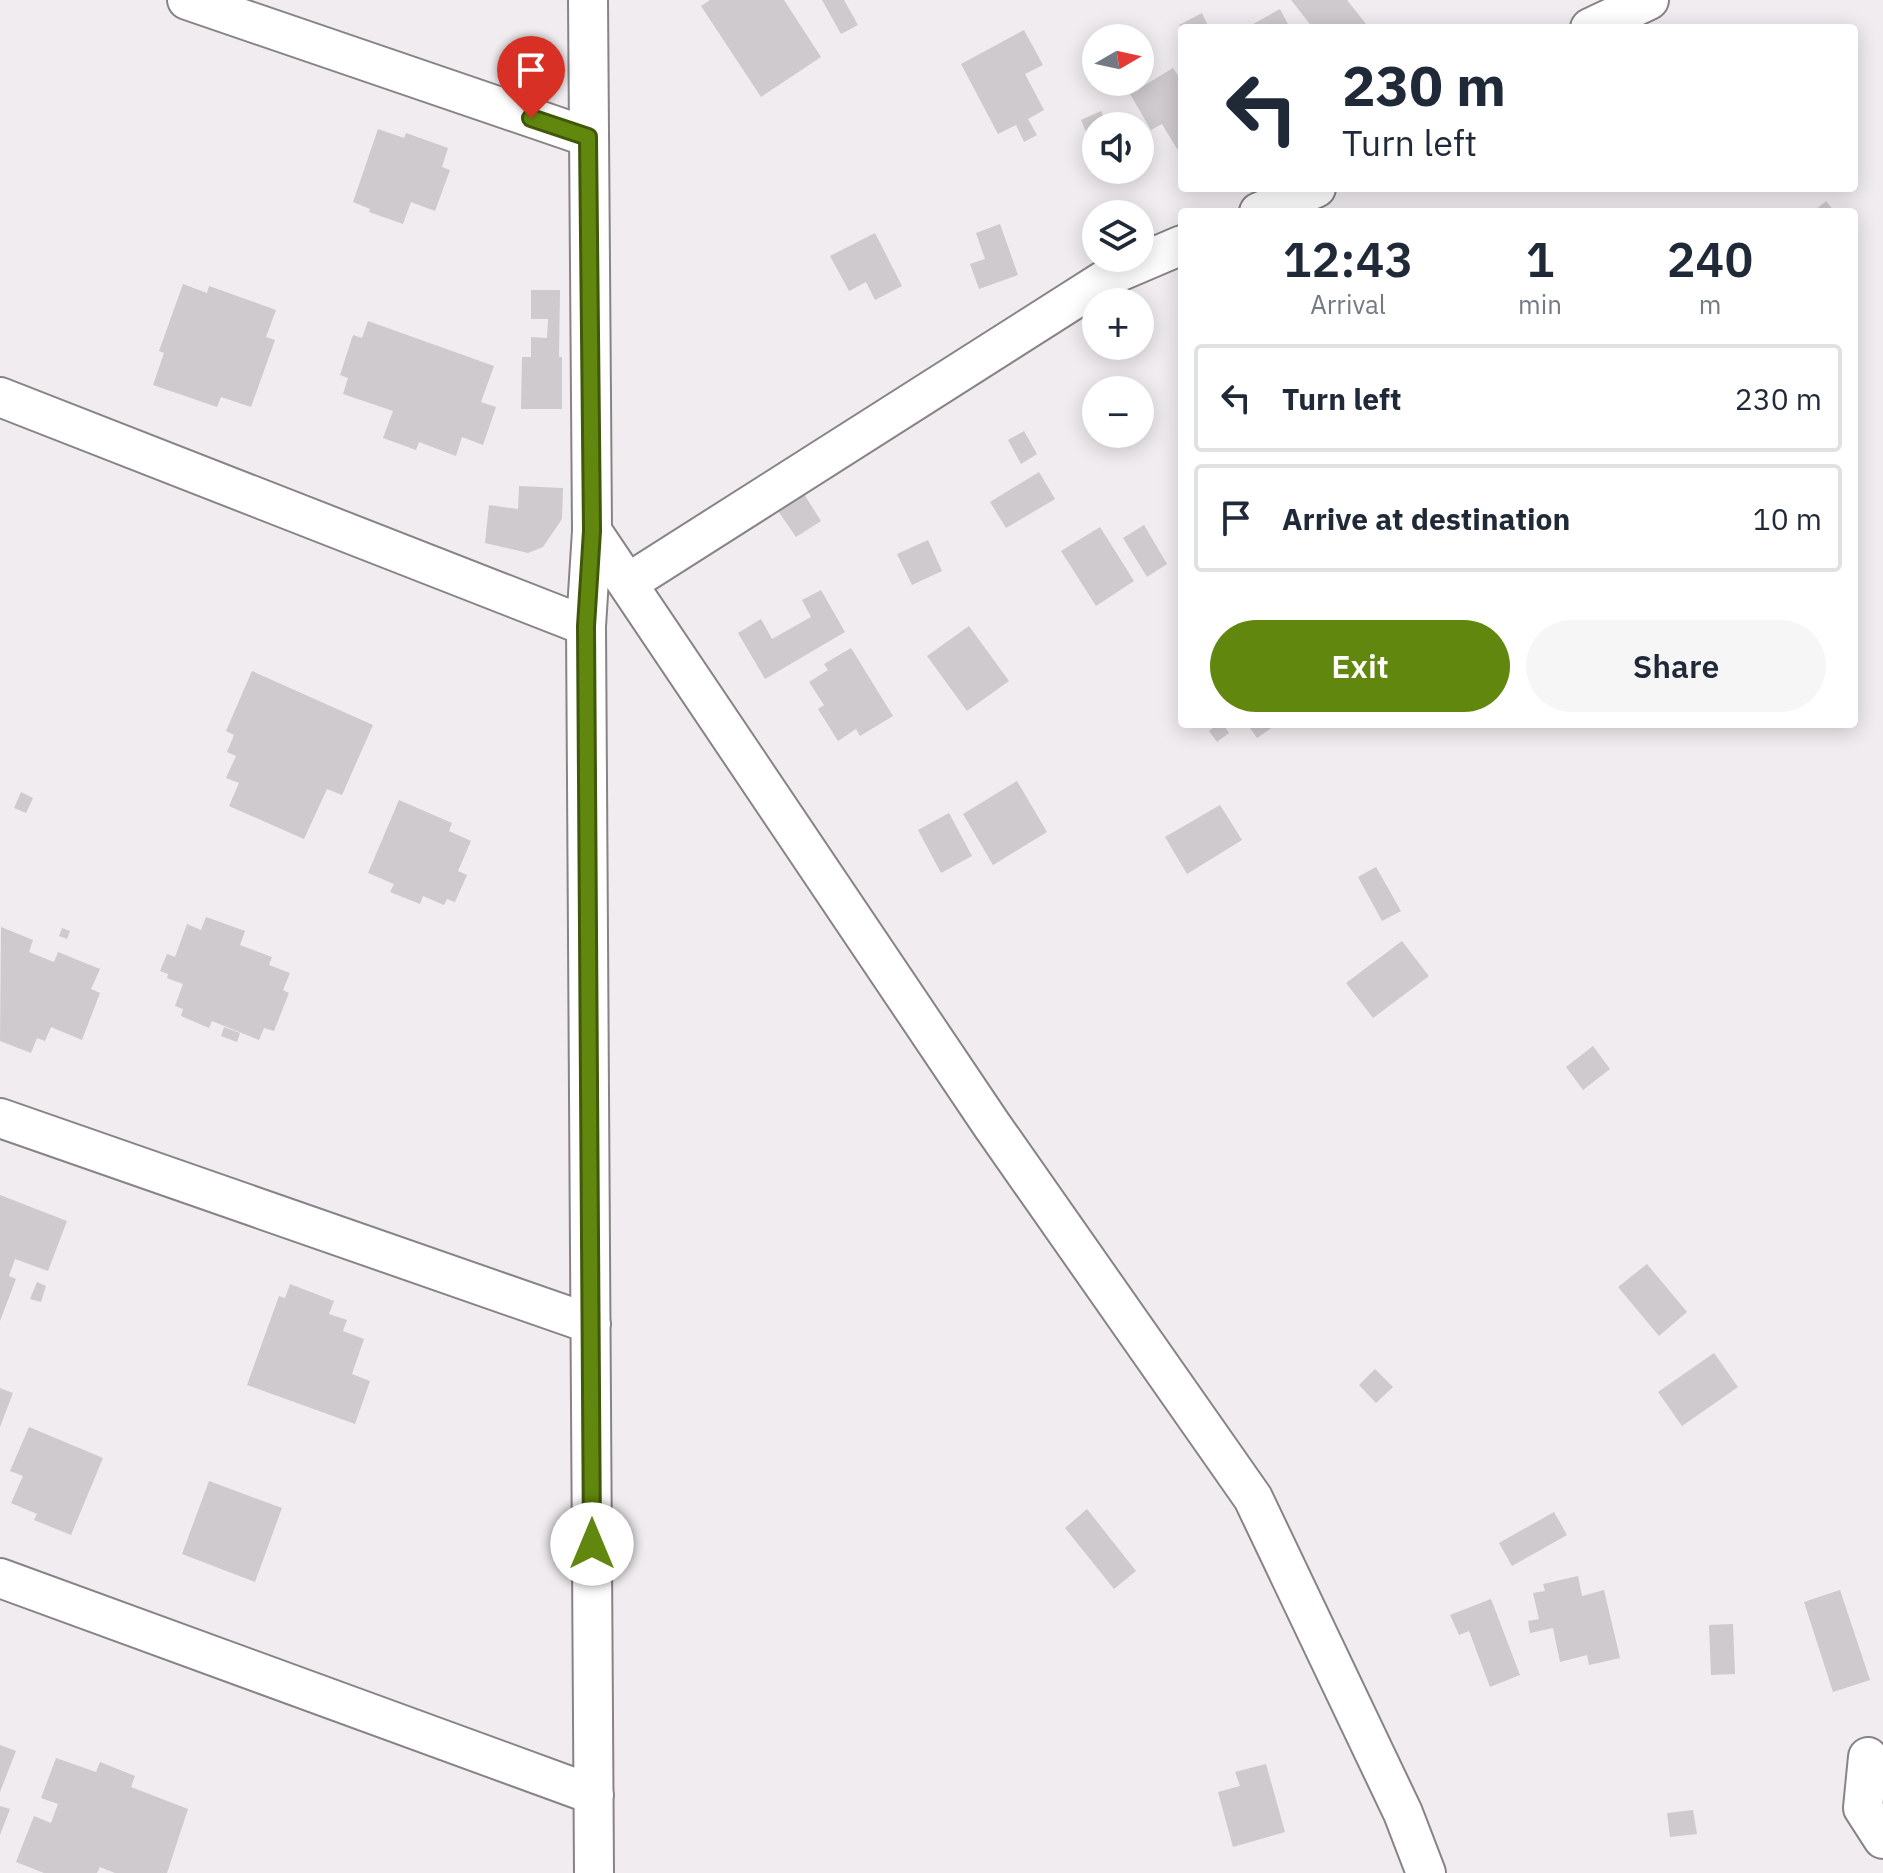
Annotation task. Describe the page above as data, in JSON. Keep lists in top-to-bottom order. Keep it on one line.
{"north":"right","page":{"map_buttons":["+","−"],"turn":["230 m","Turn left"],"eta":["12:43","Arrival","1","min","240","m"],"list":[{"name":"Turn left","value":"230 m"},{"name":"Arrive at destination","value":"10 m"}],"buttons":["Exit","Share"]}}
